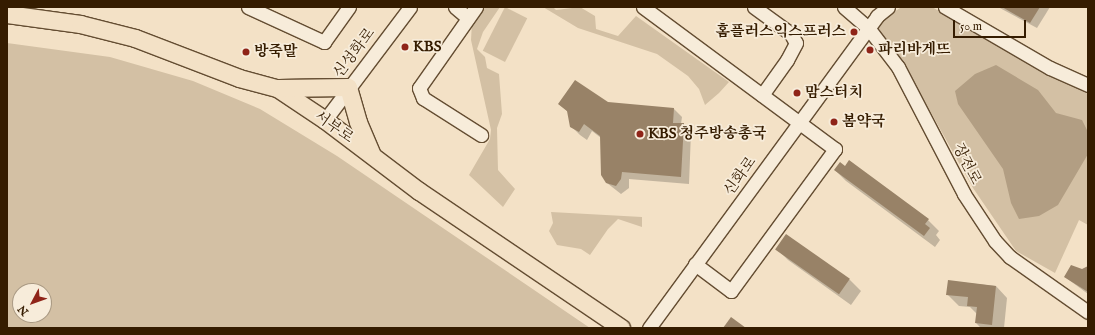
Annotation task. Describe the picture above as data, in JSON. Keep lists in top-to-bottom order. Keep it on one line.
{"streets":{"main road":["서부로"],"street":["신성화로","장전로","신화로"]},"crossings":[["신성화로","서부로"],["장전로","신화로"]],"places":["홈플러스익스프러스","KBS","파리바게뜨","방죽말","맘스터치","봄약국","KBS 청주방송총국"],"scale_bar":"50 m","north":"bottom left"}
